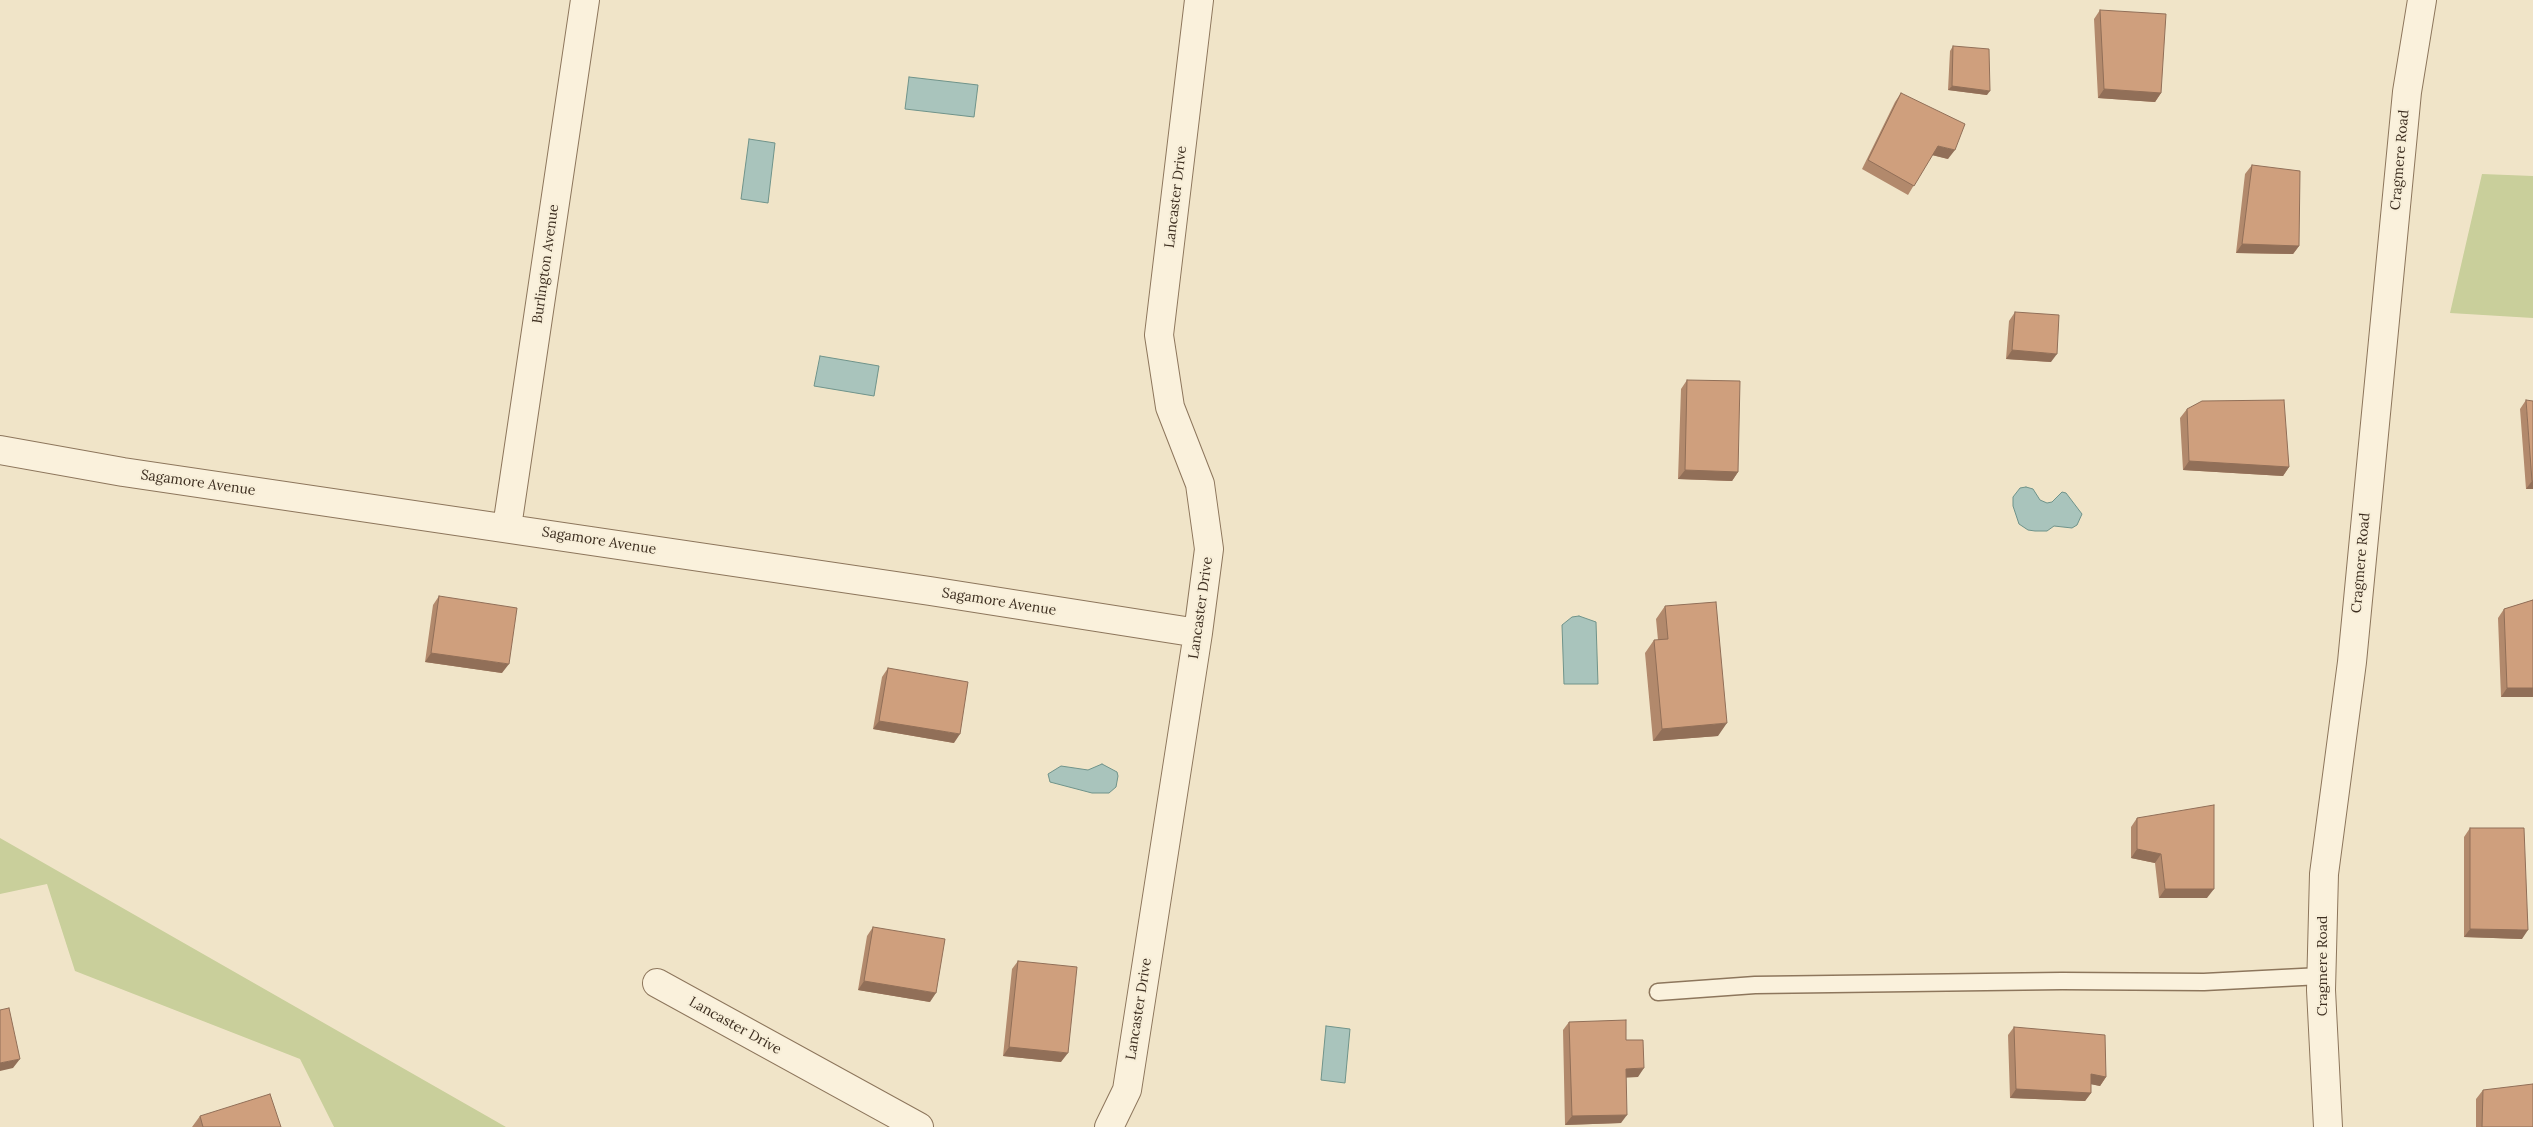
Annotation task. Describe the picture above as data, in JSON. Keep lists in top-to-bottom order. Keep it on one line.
{"streets":{"street":["Cragmere Road","Lancaster Drive","Burlington Avenue","Sagamore Avenue"]},"crossings":[["Lancaster Drive","Sagamore Avenue"],["Burlington Avenue","Sagamore Avenue"]]}
